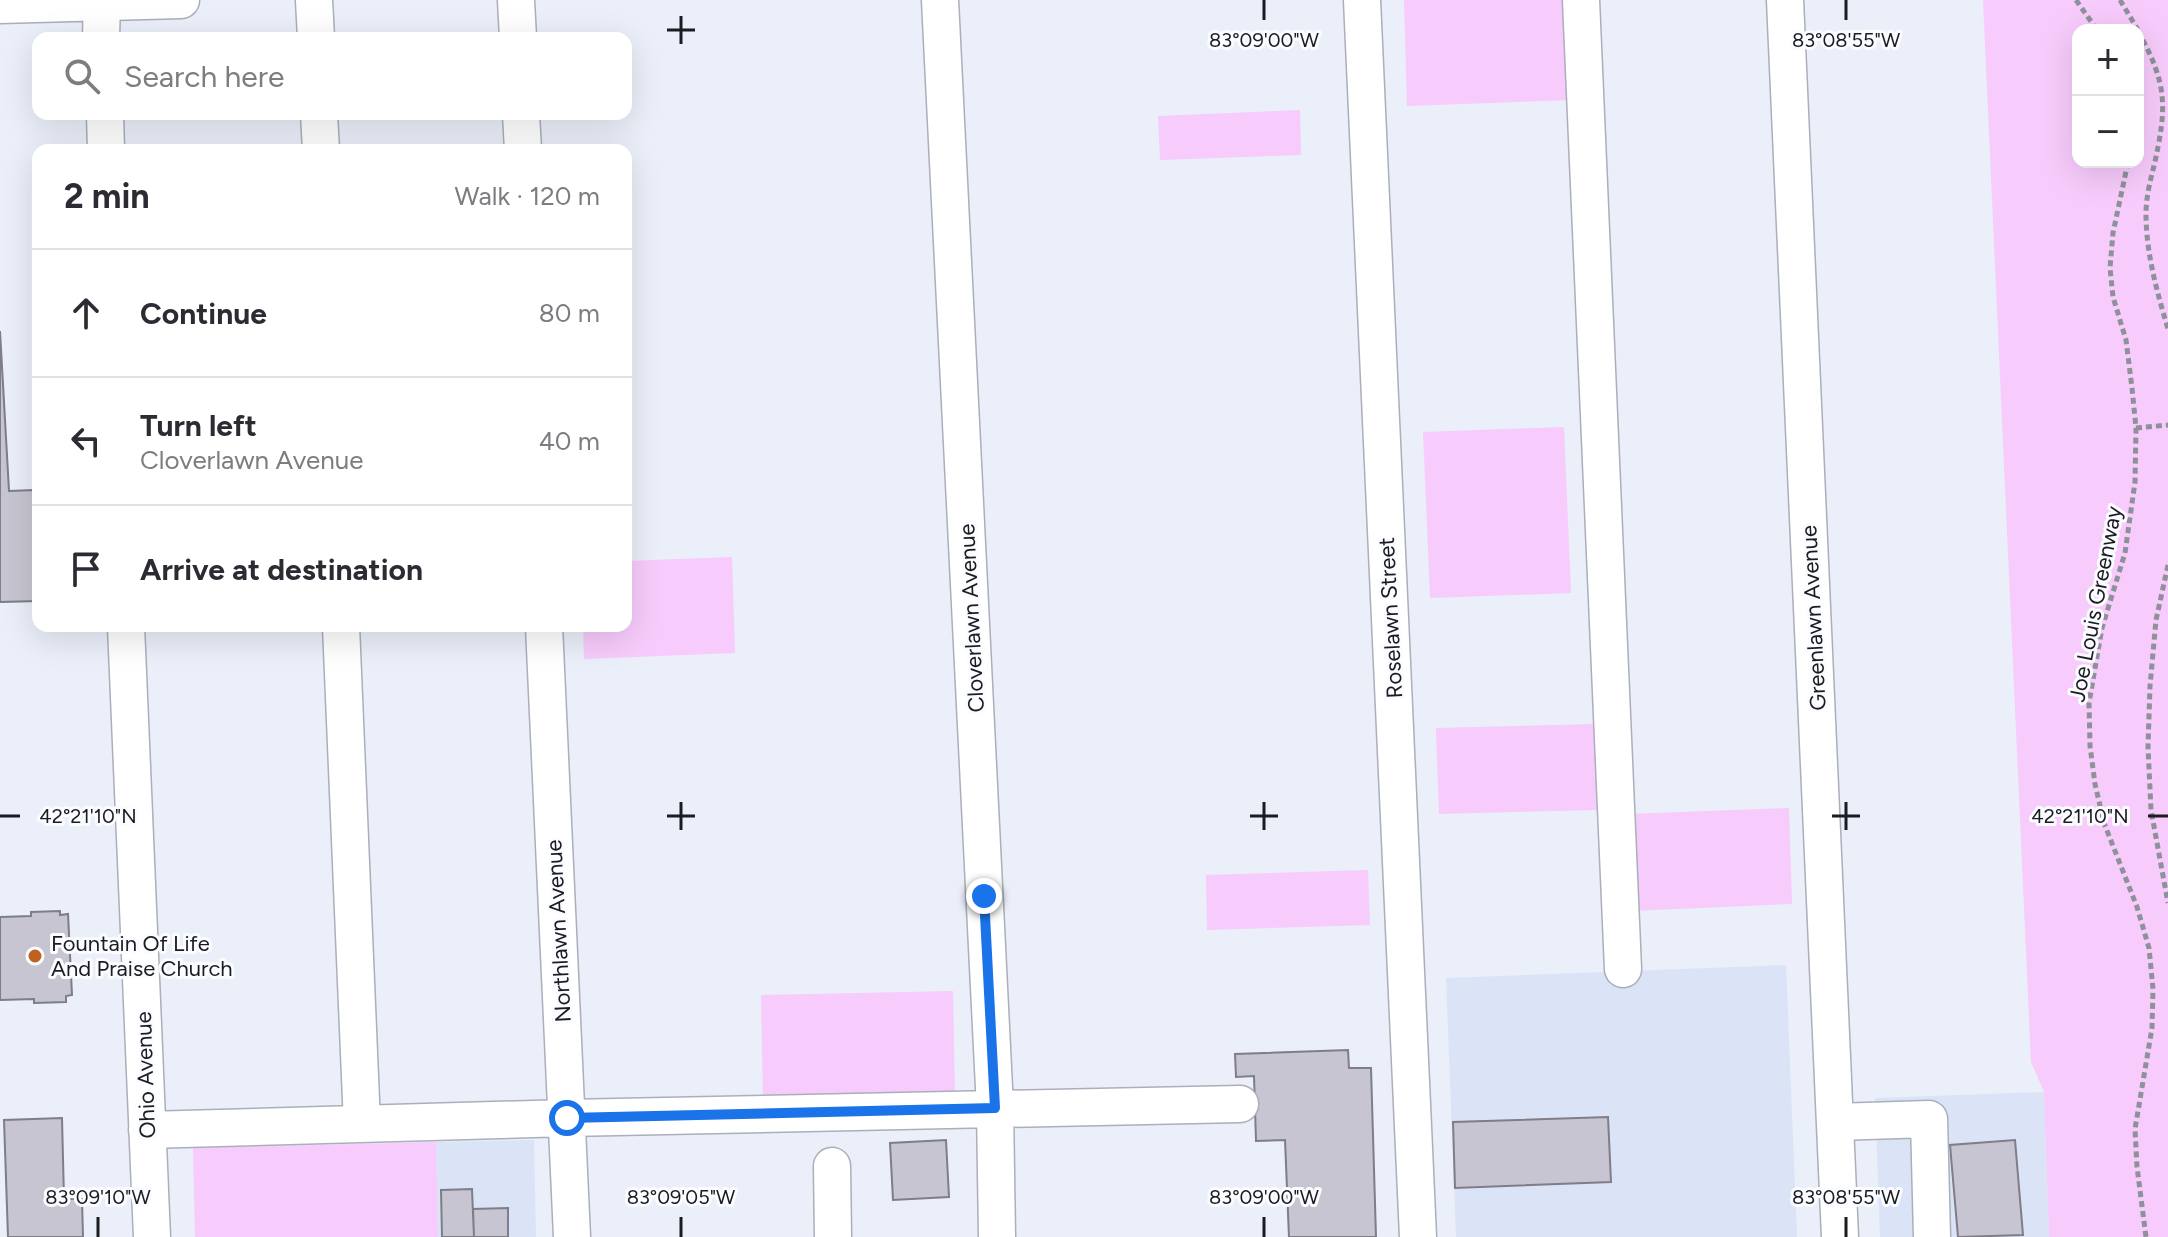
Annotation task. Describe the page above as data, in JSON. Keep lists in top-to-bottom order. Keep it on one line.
{"streets":{"street":["Cloverlawn Avenue","Roselawn Street","Greenlawn Avenue","Northlawn Avenue","Ohio Avenue"],"path":["Joe Louis Greenway"]},"places":["Fountain Of Life And Praise Church"],"page":{"map_buttons":["+","−"],"search":"Search here","heading":["2 min","Walk · 120 m"],"list":[["Continue","80 m"],["Turn left","Cloverlawn Avenue","40 m"],"Arrive at destination"]},"coordinates":["83°09'00\"W","83°08'55\"W","42°21'10\"N","83°09'10\"W","83°09'05\"W"]}
